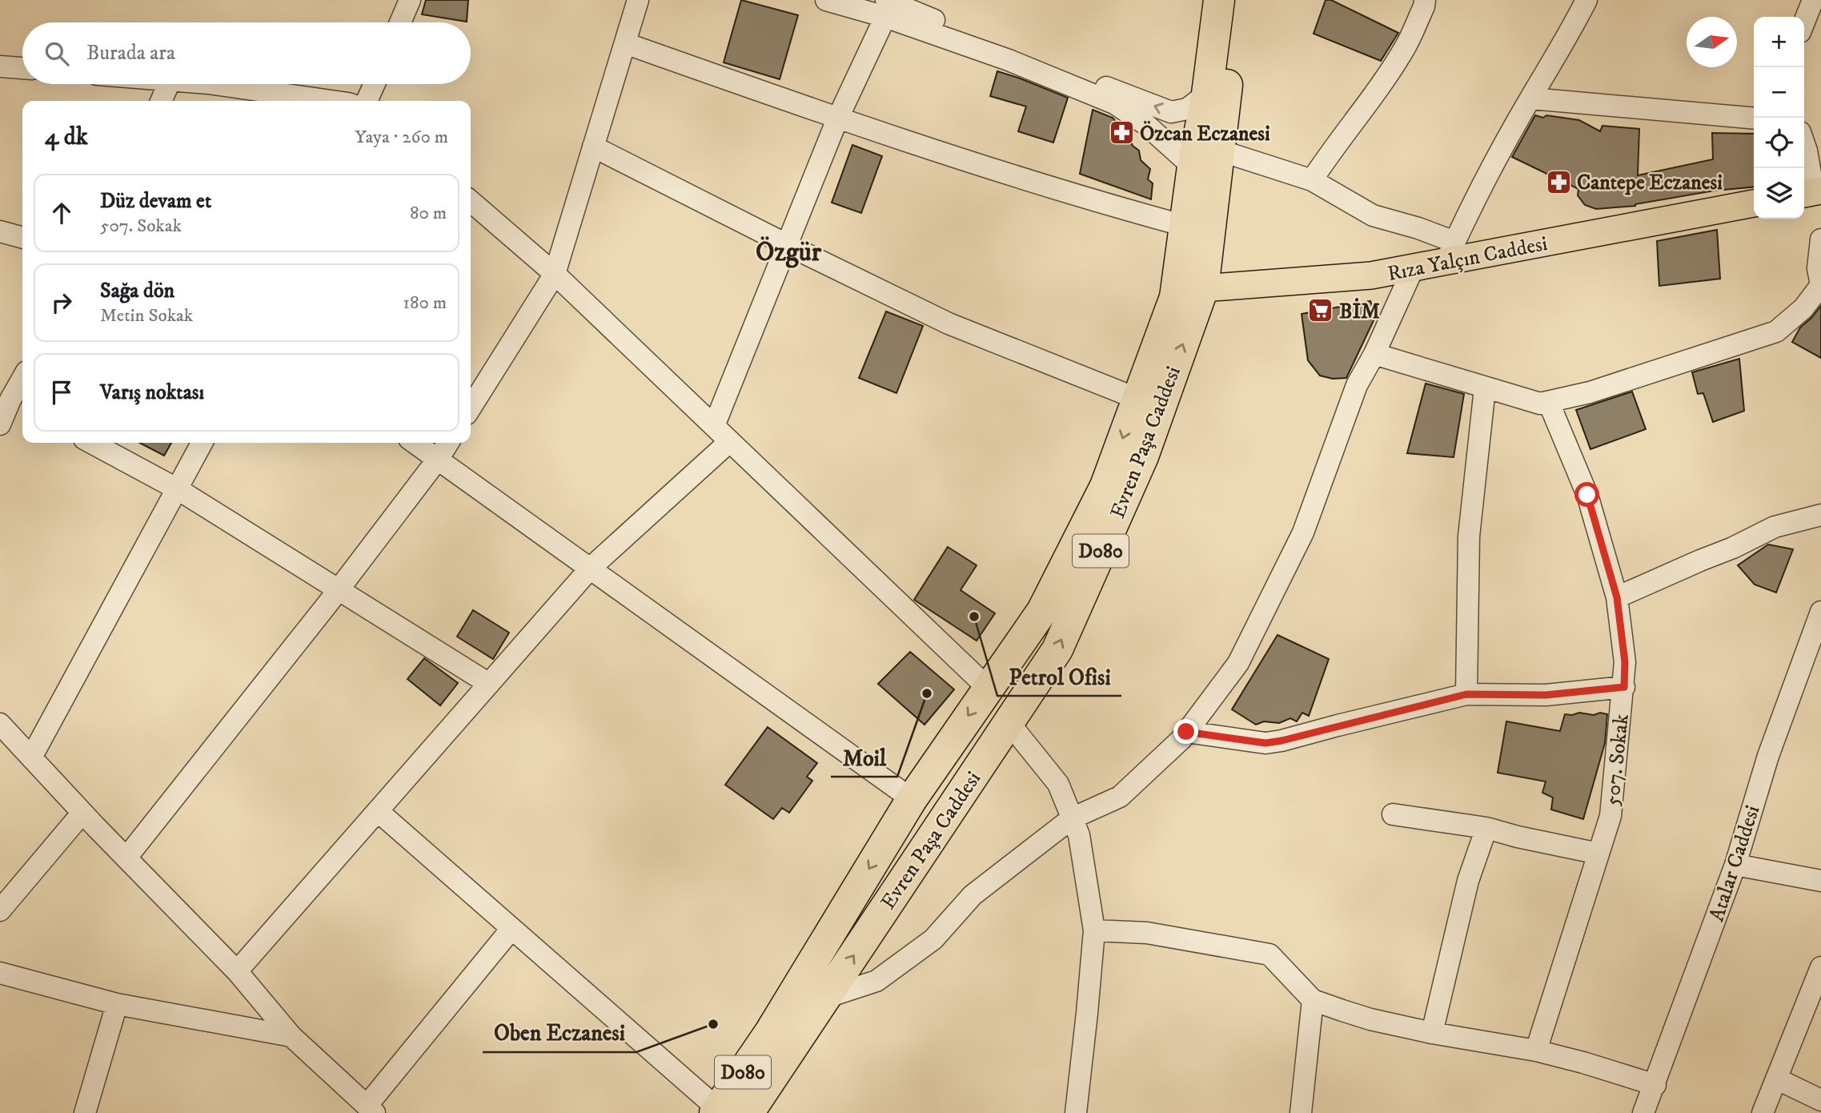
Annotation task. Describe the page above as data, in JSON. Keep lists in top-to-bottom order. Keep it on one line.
{"streets":{"highway":["Evren Paşa Caddesi","D080"],"main road":["Rıza Yalçın Caddesi"],"street":["507. Sokak","Atalar Caddesi"]},"crossings":[["Rıza Yalçın Caddesi","Evren Paşa Caddesi"],["Evren Paşa Caddesi","D080"]],"districts":["Özgür"],"places":{"pharmacy":["Özcan Eczanesi","Cantepe Eczanesi"],"supermarket":["BİM"],"other":["Petrol Ofisi","Moil","Oben Eczanesi"]},"north":"right","page":{"map_buttons":["+","−"],"search":"Burada ara","heading":["4 dk","Yaya · 260 m"],"list":[["Düz devam et","507. Sokak","80 m"],["Sağa dön","Metin Sokak","180 m"],"Varış noktası"]}}
